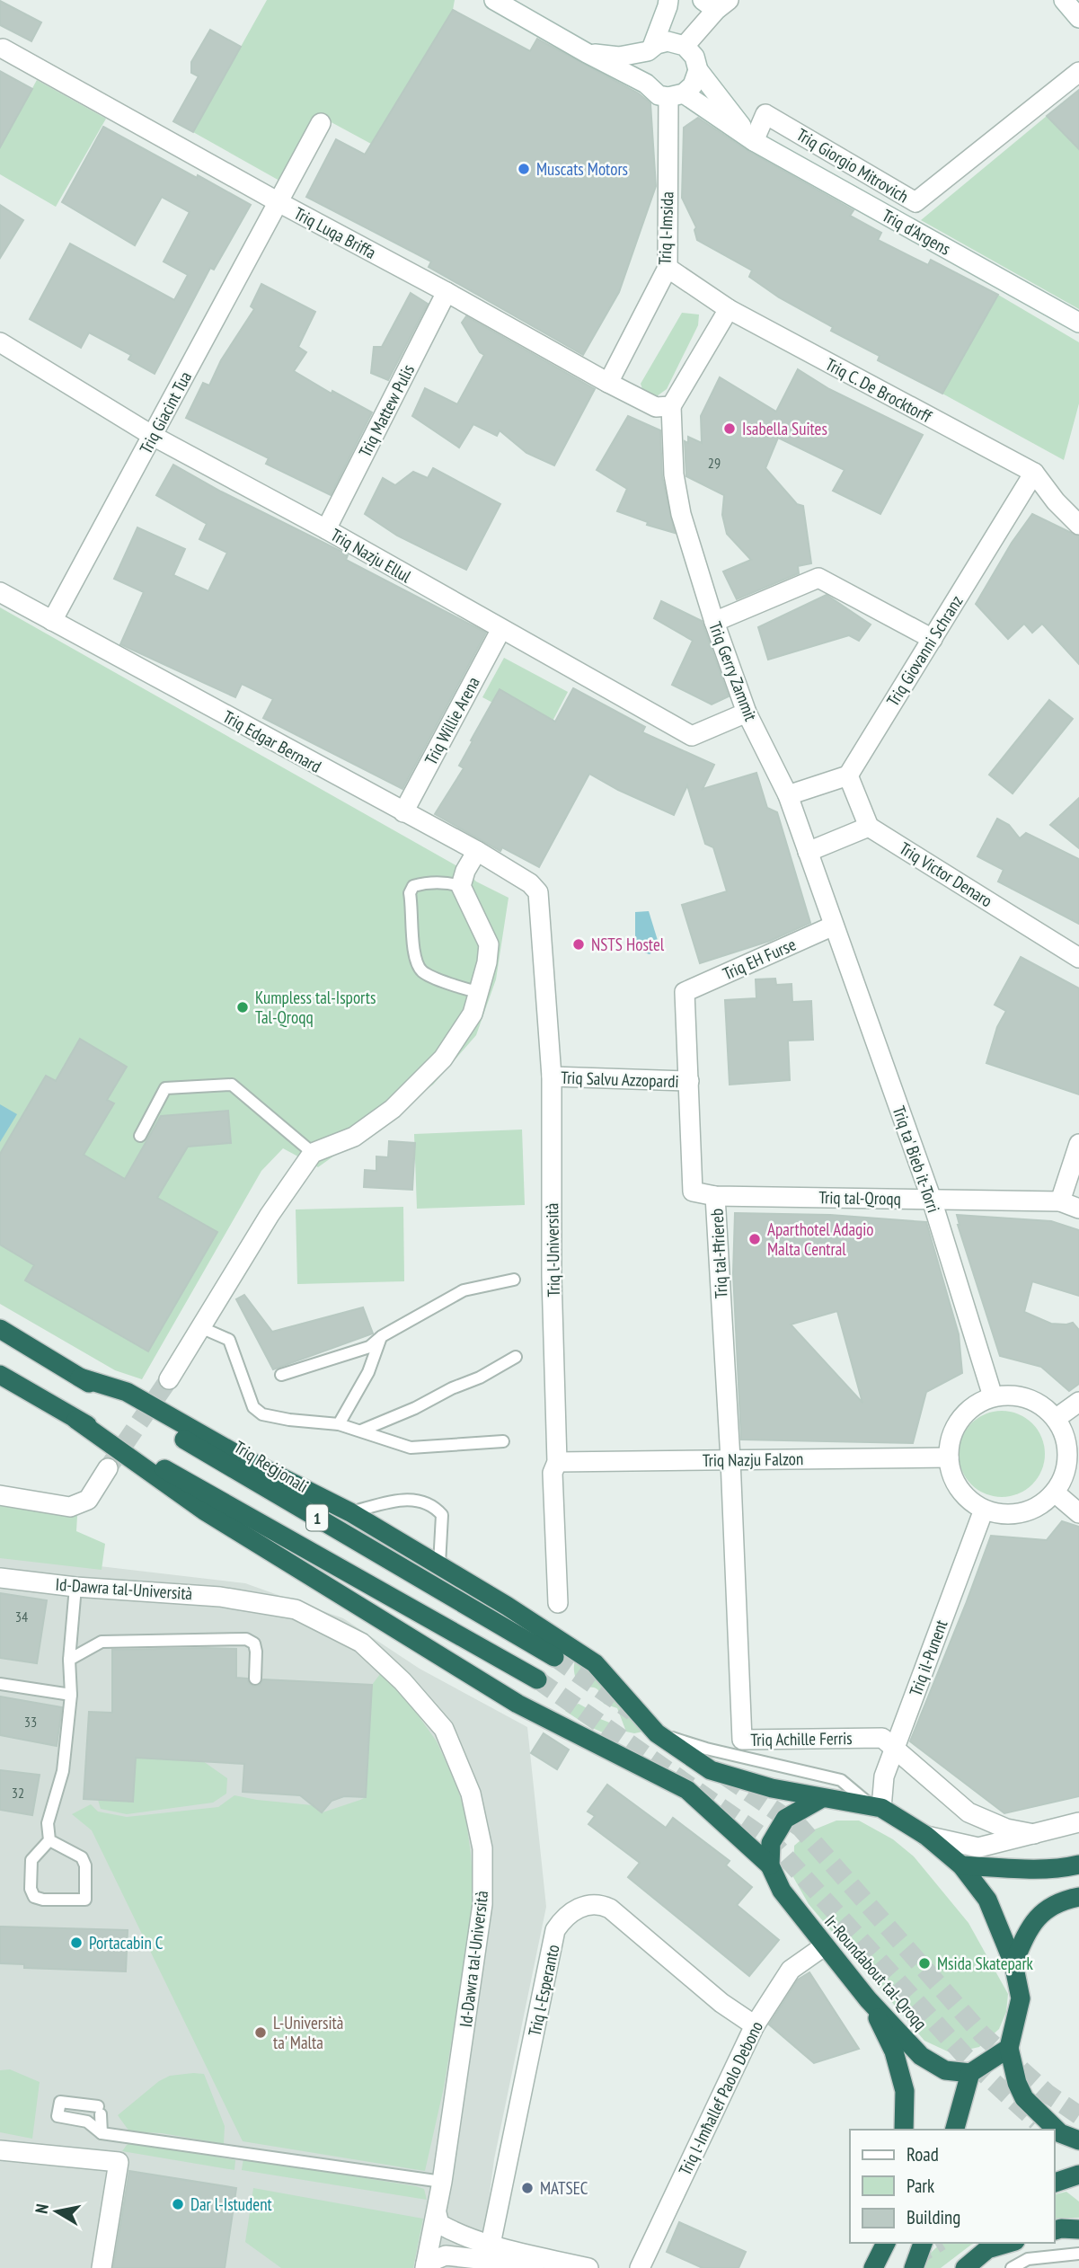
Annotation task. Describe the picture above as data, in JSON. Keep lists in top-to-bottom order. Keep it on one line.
{"streets":{"highway":["Triq Reġjonali","1","Ir-Roundabout tal-Qroqq"],"street":["Triq Giorgio Mitrovich","Triq l-Imsida","Triq d'Argens","Triq Luqa Briffa","Triq C. De Brocktorff","Triq Mattew Pulis","Triq Giacint Tua","Triq Nazju Ellul","Triq Giovanni Schranz","Triq Gerry Zammit","Triq Willie Arena","Triq Edgar Bernard","Triq Victor Denaro","Triq EH Furse","Triq Salvu Azzopardi","Triq ta' Bieb it-Torri","Triq tal-Qroqq","Triq l-Università","Triq tal-Ħriereb","Triq Nazju Falzon","Id-Dawra tal-Università","Triq il-Punent","Triq Achille Ferris","Triq l-Esperanto","Triq l-Imħallef Paolo Debono"]},"crossings":[["Triq Giorgio Mitrovich","Triq d'Argens"],["Triq l-Imsida","Triq d'Argens"],["Triq l-Imsida","Triq Luqa Briffa"],["Triq l-Imsida","Triq C. De Brocktorff"],["Triq Luqa Briffa","Triq Mattew Pulis"],["Triq Luqa Briffa","Triq Giacint Tua"],["Triq Luqa Briffa","Triq Gerry Zammit"],["Triq C. De Brocktorff","Triq Giovanni Schranz"],["Triq Mattew Pulis","Triq Nazju Ellul"],["Triq Giacint Tua","Triq Nazju Ellul"],["Triq Giacint Tua","Triq Edgar Bernard"],["Triq Nazju Ellul","Triq Gerry Zammit"],["Triq Nazju Ellul","Triq Willie Arena"],["Triq Gerry Zammit","Triq EH Furse"],["Triq Gerry Zammit","Triq ta' Bieb it-Torri"],["Triq Willie Arena","Triq Edgar Bernard"],["Triq Edgar Bernard","Triq l-Università"],["Triq EH Furse","Triq ta' Bieb it-Torri"],["Triq EH Furse","Triq tal-Ħriereb"],["Triq Salvu Azzopardi","Triq l-Università"],["Triq Salvu Azzopardi","Triq tal-Ħriereb"],["Triq ta' Bieb it-Torri","Triq tal-Qroqq"],["Triq ta' Bieb it-Torri","Triq Nazju Falzon"],["Triq ta' Bieb it-Torri","Triq il-Punent"],["Triq tal-Qroqq","Triq tal-Ħriereb"],["Triq l-Università","Triq Nazju Falzon"],["Triq tal-Ħriereb","Triq Nazju Falzon"],["Triq tal-Ħriereb","Triq Achille Ferris"],["Triq Nazju Falzon","Triq il-Punent"],["Triq Nazju Falzon","Triq Achille Ferris"],["Triq il-Punent","Triq Achille Ferris"],["Ir-Roundabout tal-Qroqq","Triq l-Imħallef Paolo Debono"],["Triq l-Esperanto","Triq l-Imħallef Paolo Debono"]],"places":["Muscats Motors","Isabella Suites","NSTS Hostel","Kumpless tal-Isports Tal-Qroqq","Aparthotel Adagio Malta Central","Portacabin C","Msida Skatepark","L-Università ta' Malta","MATSEC","Dar l-Istudent"],"house_numbers":["29","34","33","32"],"legend":["Road","Park","Building"],"north":"left"}
